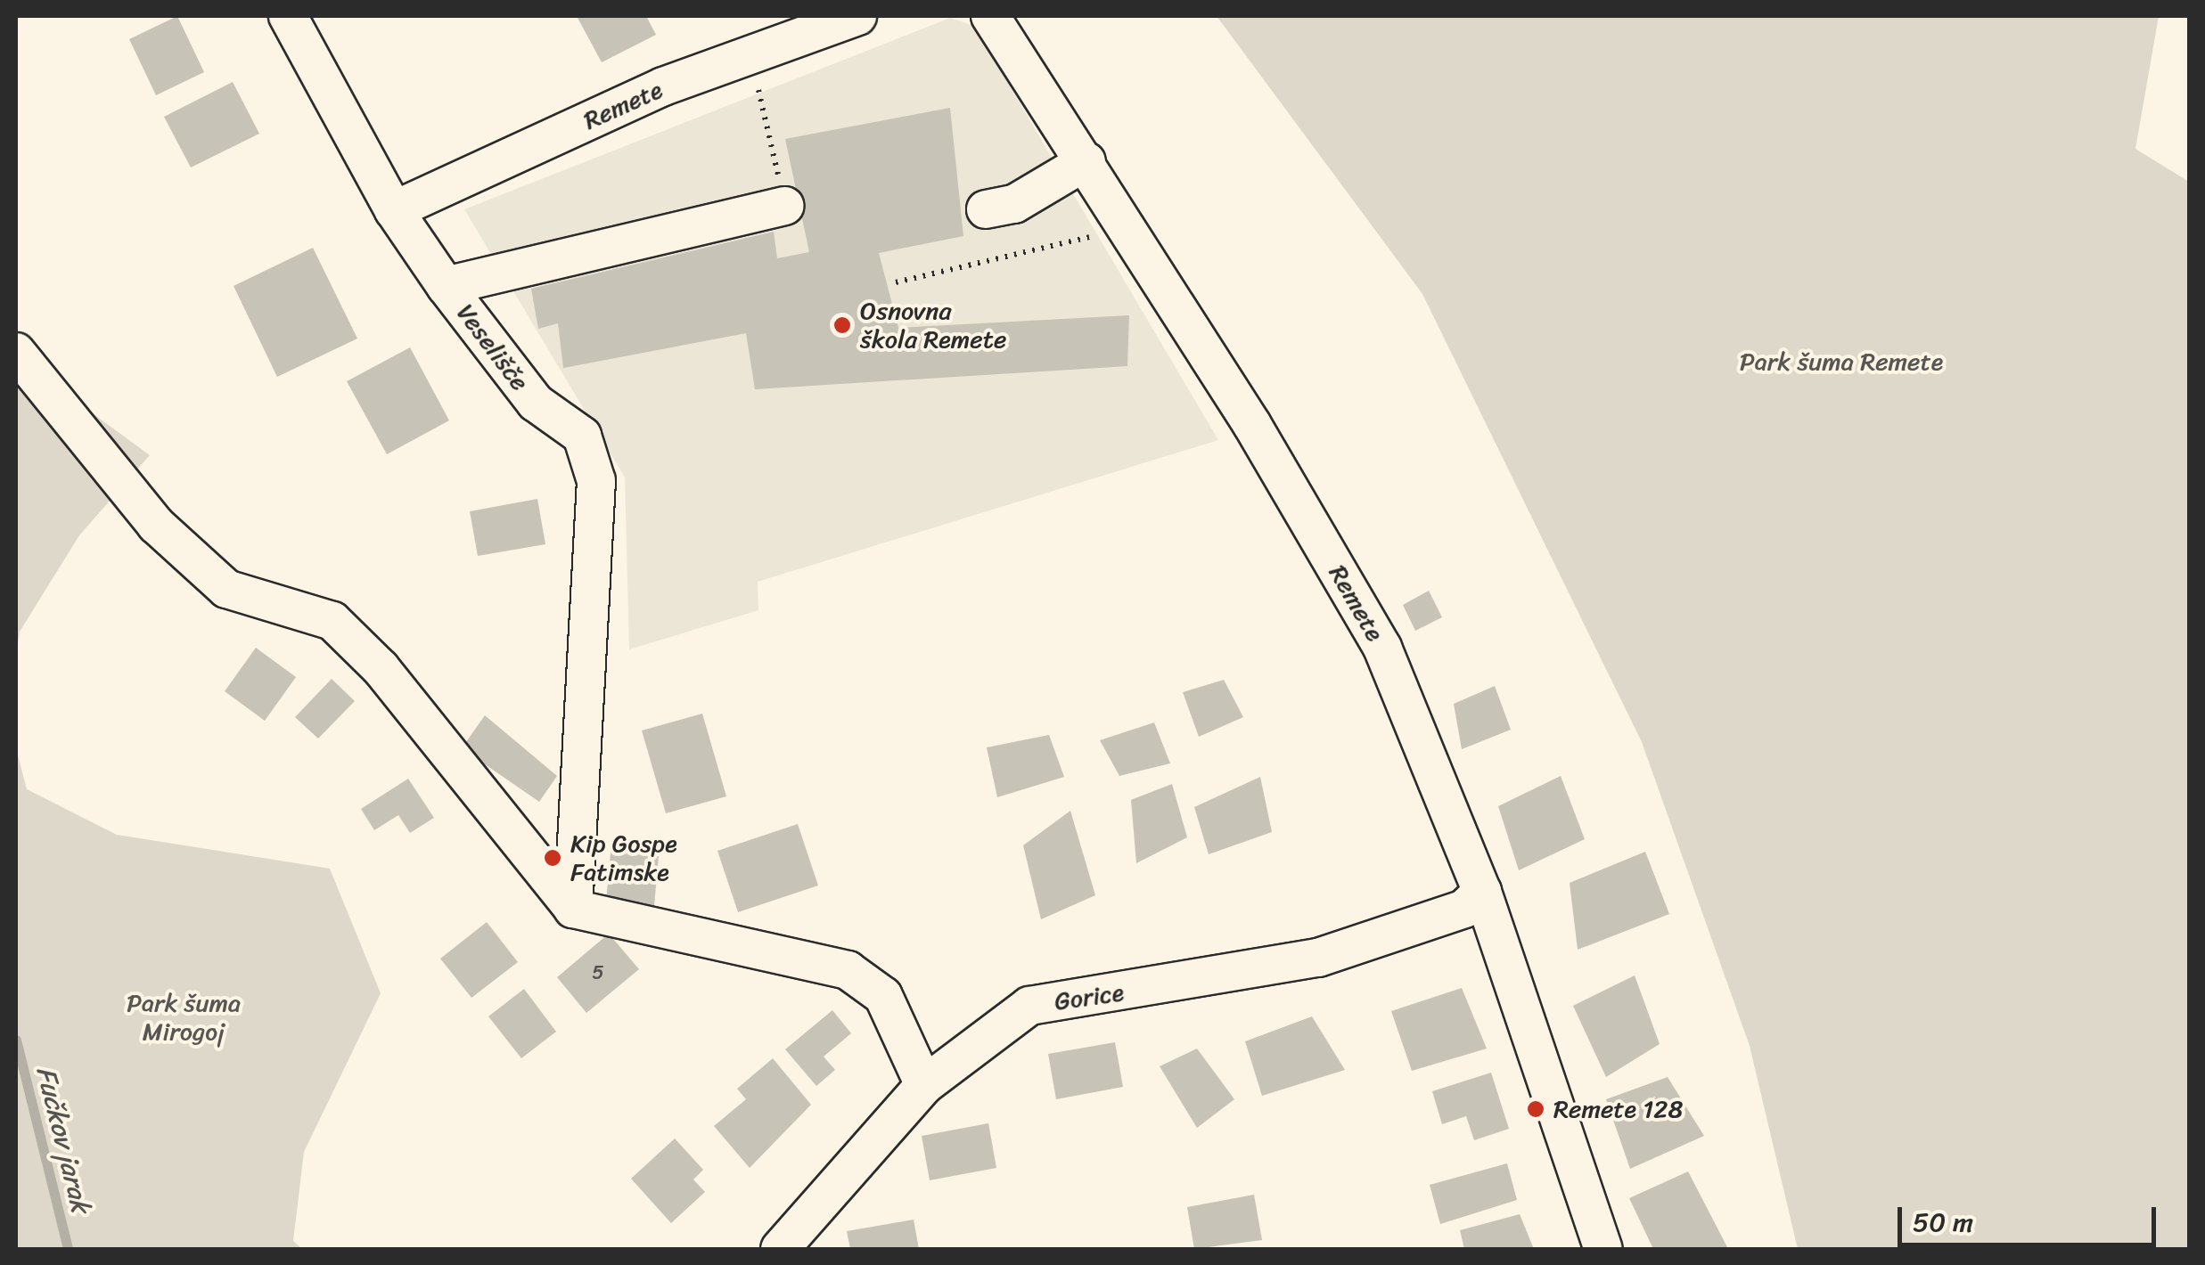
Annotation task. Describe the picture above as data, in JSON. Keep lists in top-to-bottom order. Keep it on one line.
{"streets":{"street":["Remete","Veselišče","Gorice"]},"crossings":[["Remete","Veselišče"],["Remete","Gorice"]],"water":["Fučkov jarak"],"parks":["Park šuma Remete","Park šuma Mirogoj"],"places":["Osnovna škola Remete","Kip Gospe Fatimske","Remete 128"],"house_numbers":["5"],"scale_bar":"50 m"}
